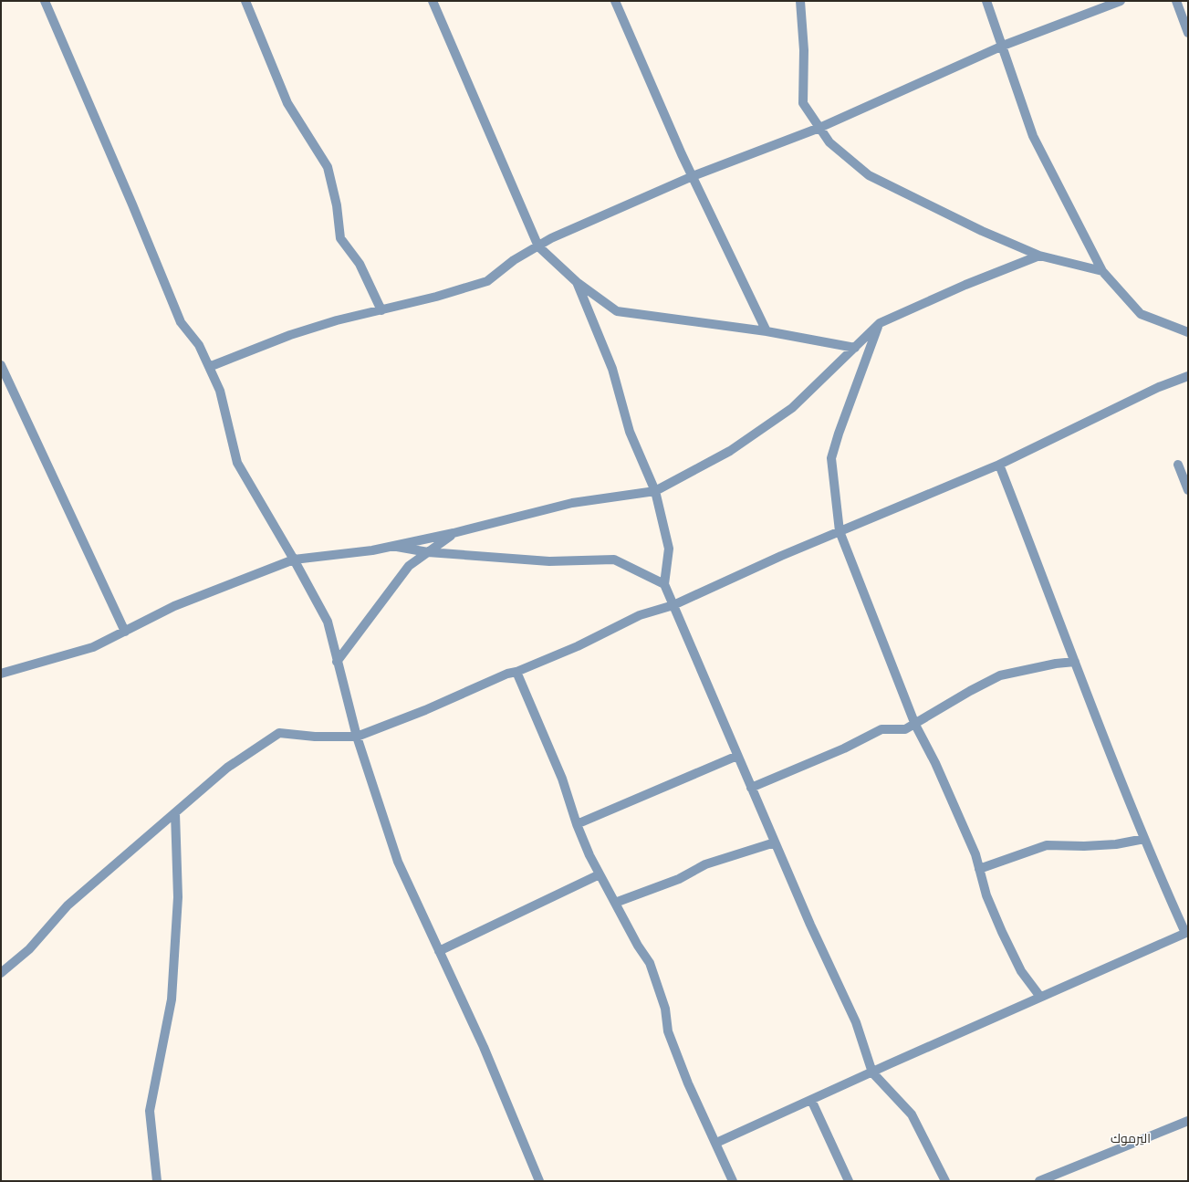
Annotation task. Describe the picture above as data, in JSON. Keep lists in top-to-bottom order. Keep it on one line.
{"districts":["اليرموك"]}
